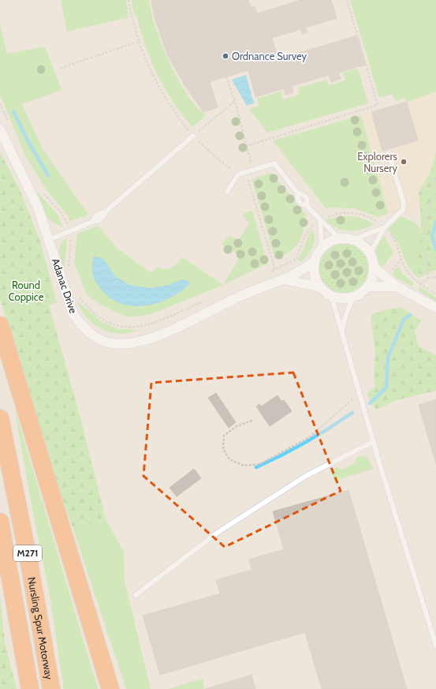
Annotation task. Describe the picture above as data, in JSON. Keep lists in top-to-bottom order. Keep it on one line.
{"streets":{"highway":["M271","Nursling Spur Motorway"],"street":["Adanac Drive"]},"parks":["Round Coppice"],"places":["Ordnance Survey","Explorers Nursery"]}
